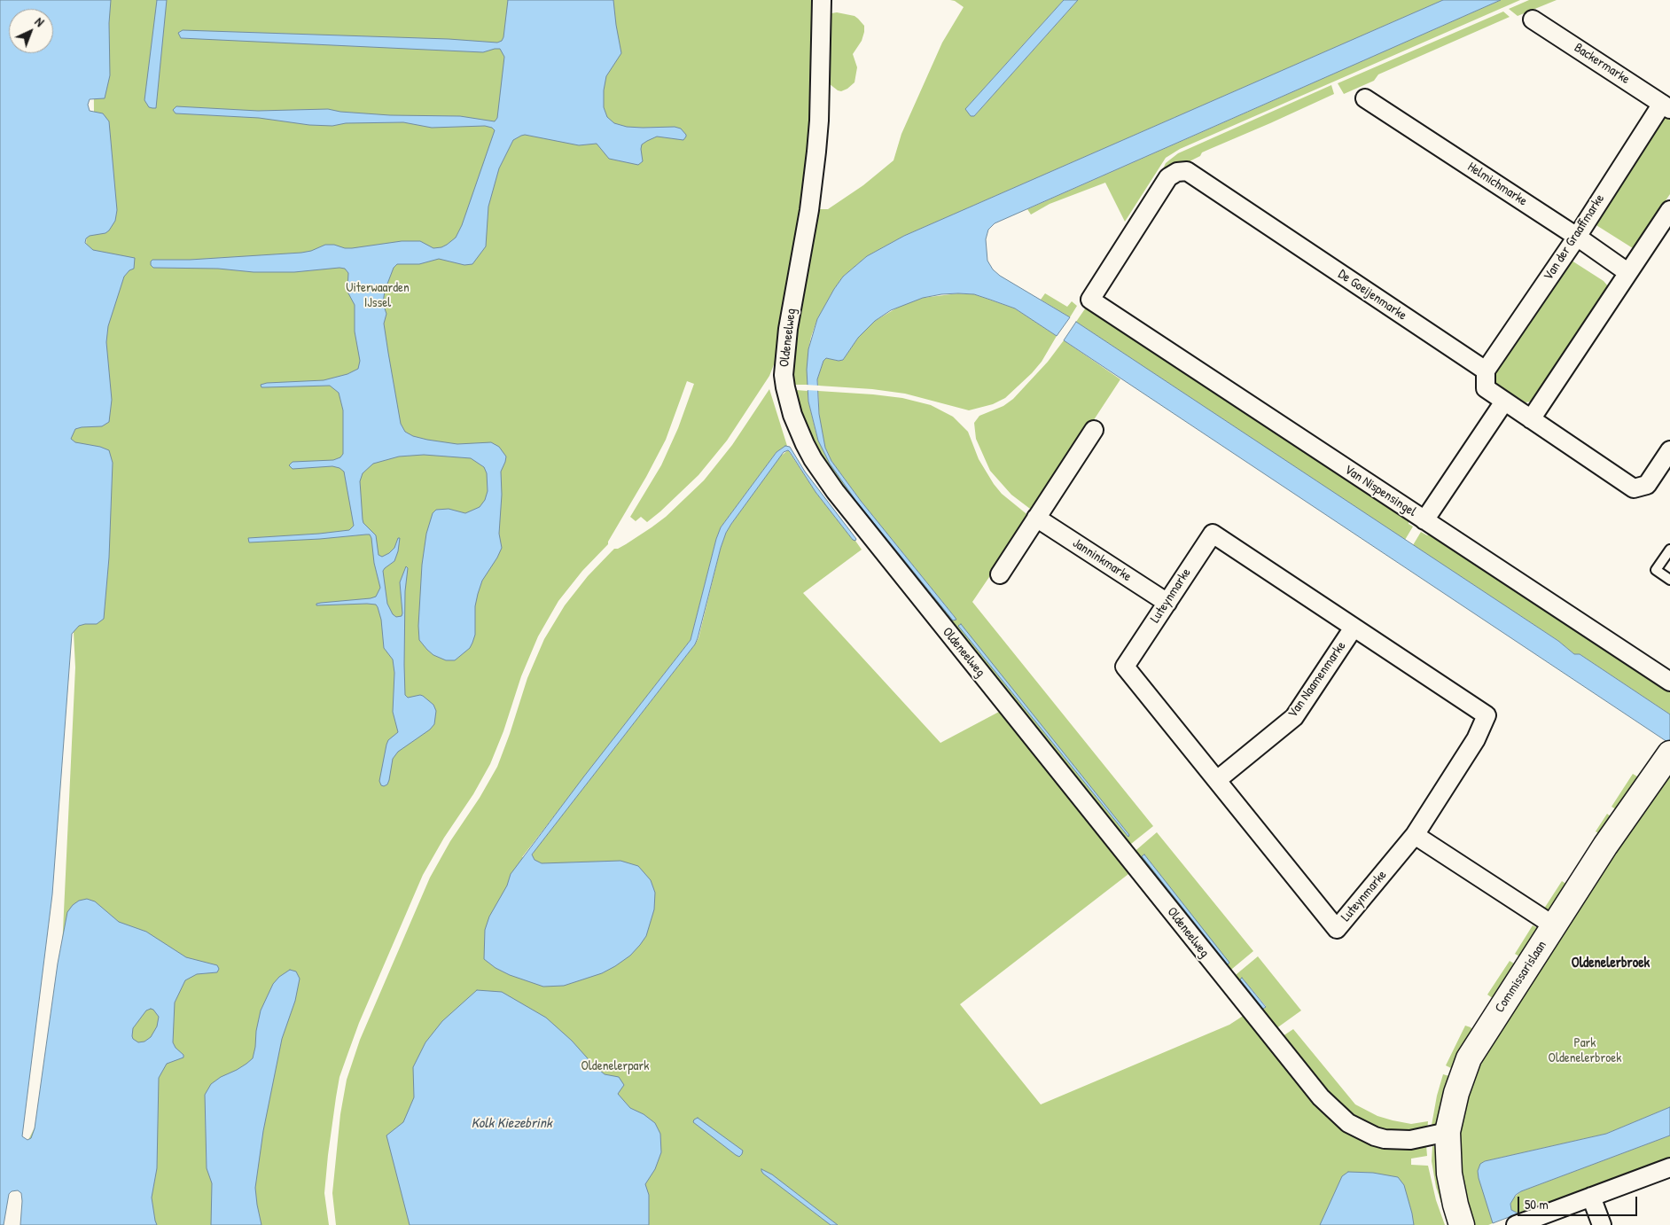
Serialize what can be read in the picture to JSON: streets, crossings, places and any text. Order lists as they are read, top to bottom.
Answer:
{
  "streets": {
    "street": [
      "Backermarke",
      "Helmichmarke",
      "Van der Graaffmarke",
      "De Goeijenmarke",
      "Oldeneelweg",
      "Van Nispensingel",
      "Janninkmarke",
      "Luteynmarke",
      "Van Naamenmarke",
      "Commissarislaan"
    ]
  },
  "crossings": [
    ["Backermarke", "Van der Graaffmarke"],
    ["Helmichmarke", "Van der Graaffmarke"],
    ["Van der Graaffmarke", "De Goeijenmarke"],
    ["De Goeijenmarke", "Van Nispensingel"],
    ["Oldeneelweg", "Commissarislaan"],
    ["Janninkmarke", "Luteynmarke"],
    ["Luteynmarke", "Van Naamenmarke"]
  ],
  "districts": ["Oldenelerbroek"],
  "water": ["Kolk Kiezebrink"],
  "parks": ["Uiterwaarden IJssel", "Park Oldenelerbroek", "Oldenelerpark"],
  "scale_bar": "50 m",
  "north": "top right"
}
